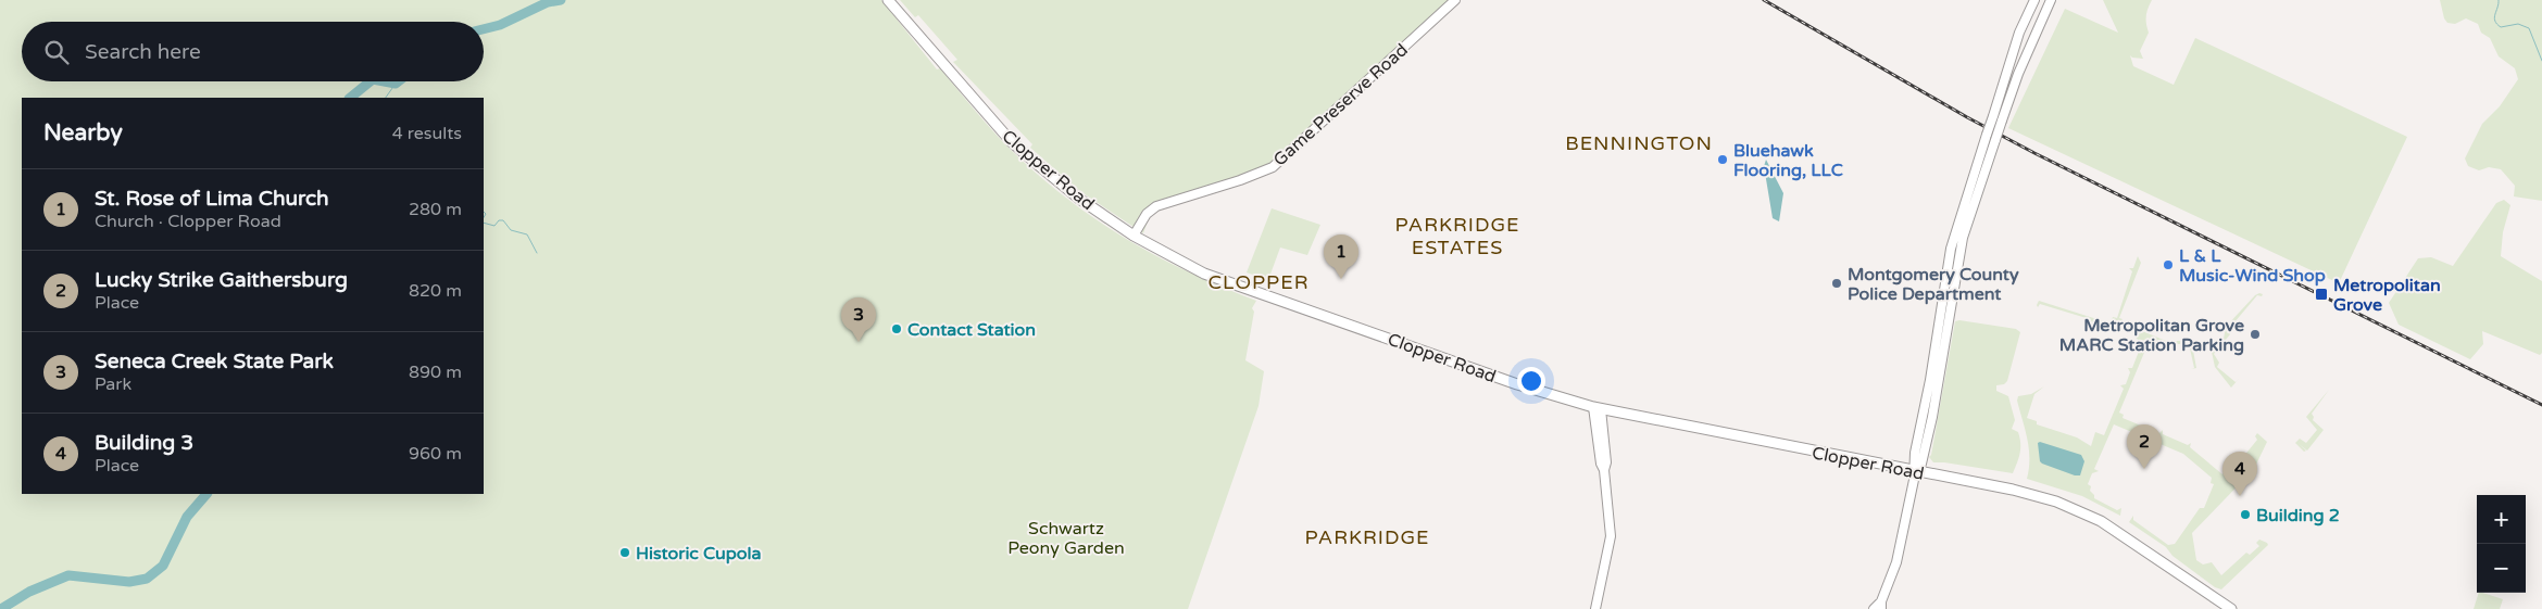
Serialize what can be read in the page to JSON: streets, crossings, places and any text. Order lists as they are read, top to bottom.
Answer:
{
  "streets": {
    "main road": ["Game Preserve Road", "Clopper Road"]
  },
  "crossings": [
    ["Game Preserve Road", "Clopper Road"]
  ],
  "districts": [
    "BENNINGTON",
    "PARKRIDGE ESTATES",
    "CLOPPER",
    "PARKRIDGE"
  ],
  "parks": ["Schwartz Peony Garden"],
  "places": {
    "other": [
      "Bluehawk Flooring, LLC",
      "L & L Music-Wind Shop",
      "Montgomery County Police Department",
      "Contact Station",
      "Metropolitan Grove MARC Station Parking",
      "Building 2",
      "Historic Cupola"
    ],
    "transit": ["Metropolitan Grove"]
  },
  "page": {
    "search": "Search here",
    "heading": ["Nearby", "4 results"],
    "list": [
      {
        "mark": "1",
        "name": "St. Rose of Lima Church",
        "note": "Church · Clopper Road",
        "value": "280 m"
      },
      {
        "mark": "2",
        "name": "Lucky Strike Gaithersburg",
        "note": "Place",
        "value": "820 m"
      },
      {
        "mark": "3",
        "name": "Seneca Creek State Park",
        "note": "Park",
        "value": "890 m"
      },
      {
        "mark": "4",
        "name": "Building 3",
        "note": "Place",
        "value": "960 m"
      }
    ],
    "pins": [
      "1",
      "3",
      "2",
      "4"
    ],
    "map_buttons": ["+", "−"]
  }
}
